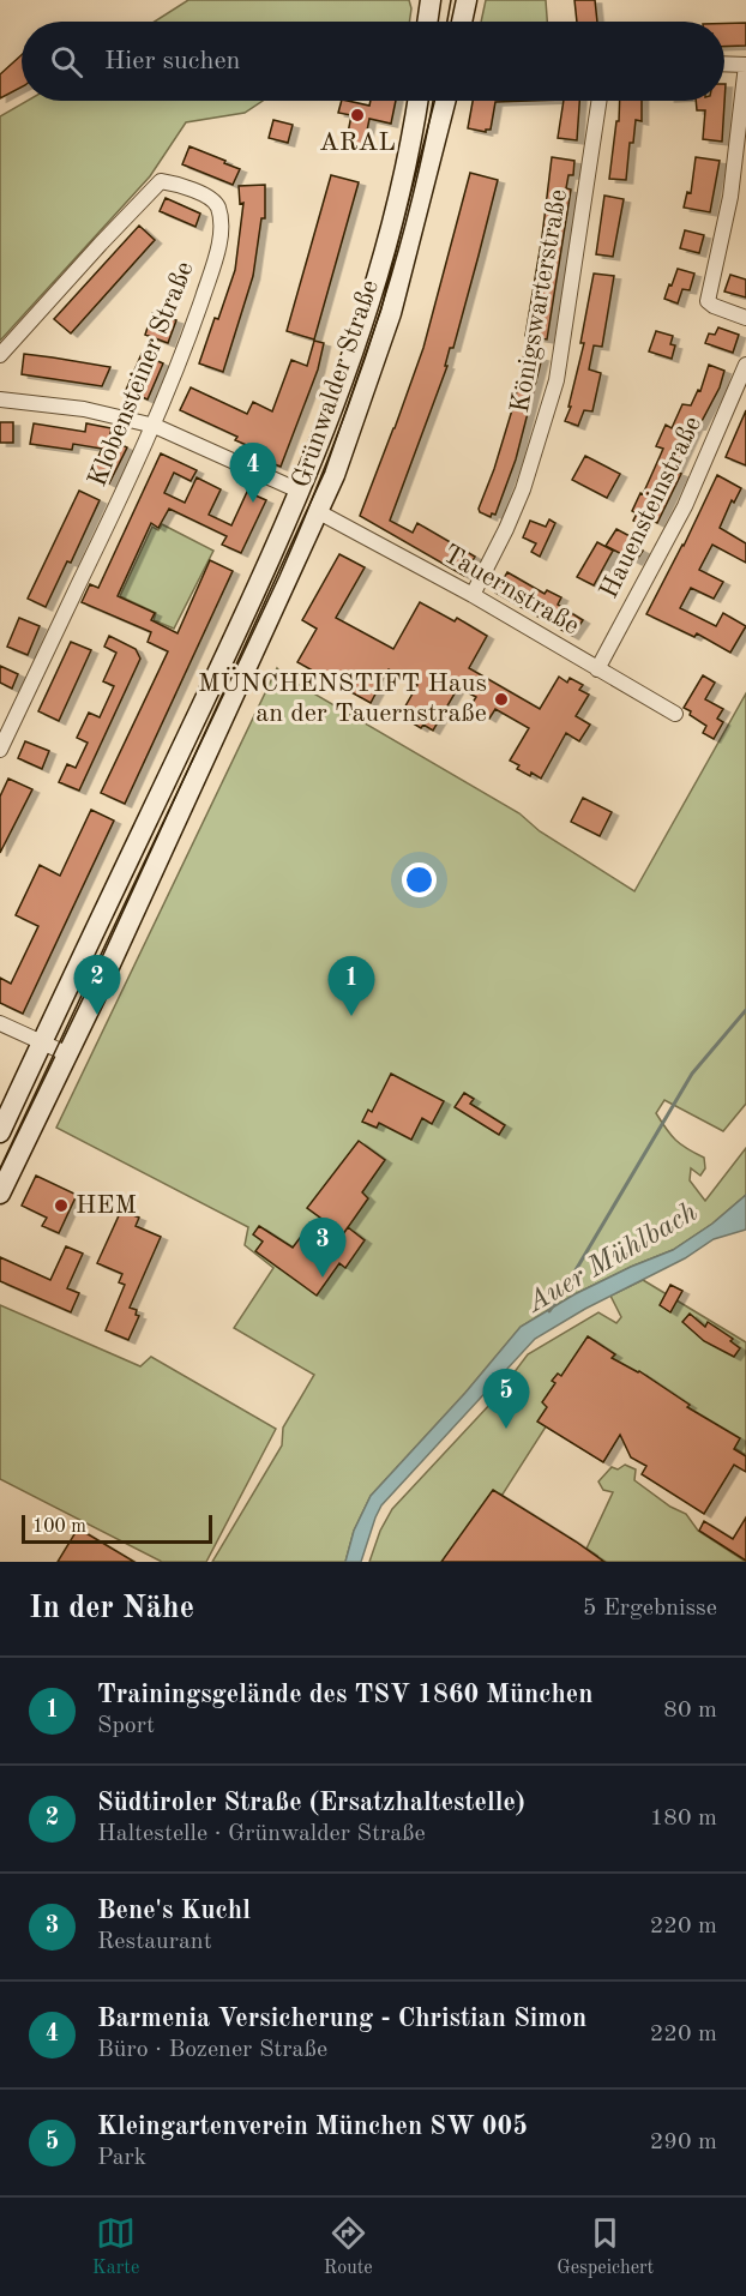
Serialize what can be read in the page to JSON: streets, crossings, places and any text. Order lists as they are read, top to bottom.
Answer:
{
  "streets": {
    "main road": ["Grünwalder Straße"],
    "street": [
      "Königswarterstraße",
      "Klobensteiner Straße",
      "Hauensteinstraße",
      "Tauernstraße"
    ]
  },
  "crossings": [
    ["Königswarterstraße", "Tauernstraße"],
    ["Grünwalder Straße", "Tauernstraße"],
    ["Hauensteinstraße", "Tauernstraße"]
  ],
  "water": ["Auer Mühlbach"],
  "places": ["ARAL", "MÜNCHENSTIFT Haus an der Tauernstraße", "HEM"],
  "scale_bar": "100 m",
  "page": {
    "search": "Hier suchen",
    "pins": [
      "4",
      "2",
      "1",
      "3",
      "5"
    ],
    "scale": "100 m",
    "heading": ["In der Nähe", "5 Ergebnisse"],
    "list": [
      {
        "mark": "1",
        "name": "Trainingsgelände des TSV 1860 München",
        "note": "Sport",
        "value": "80 m"
      },
      {
        "mark": "2",
        "name": "Südtiroler Straße (Ersatzhaltestelle)",
        "note": "Haltestelle · Grünwalder Straße",
        "value": "180 m"
      },
      {
        "mark": "3",
        "name": "Bene's Kuchl",
        "note": "Restaurant",
        "value": "220 m"
      },
      {
        "mark": "4",
        "name": "Barmenia Versicherung - Christian Simon",
        "note": "Büro · Bozener Straße",
        "value": "220 m"
      },
      {
        "mark": "5",
        "name": "Kleingartenverein München SW 005",
        "note": "Park",
        "value": "290 m"
      }
    ],
    "nav": ["Karte", "Route", "Gespeichert"]
  }
}
